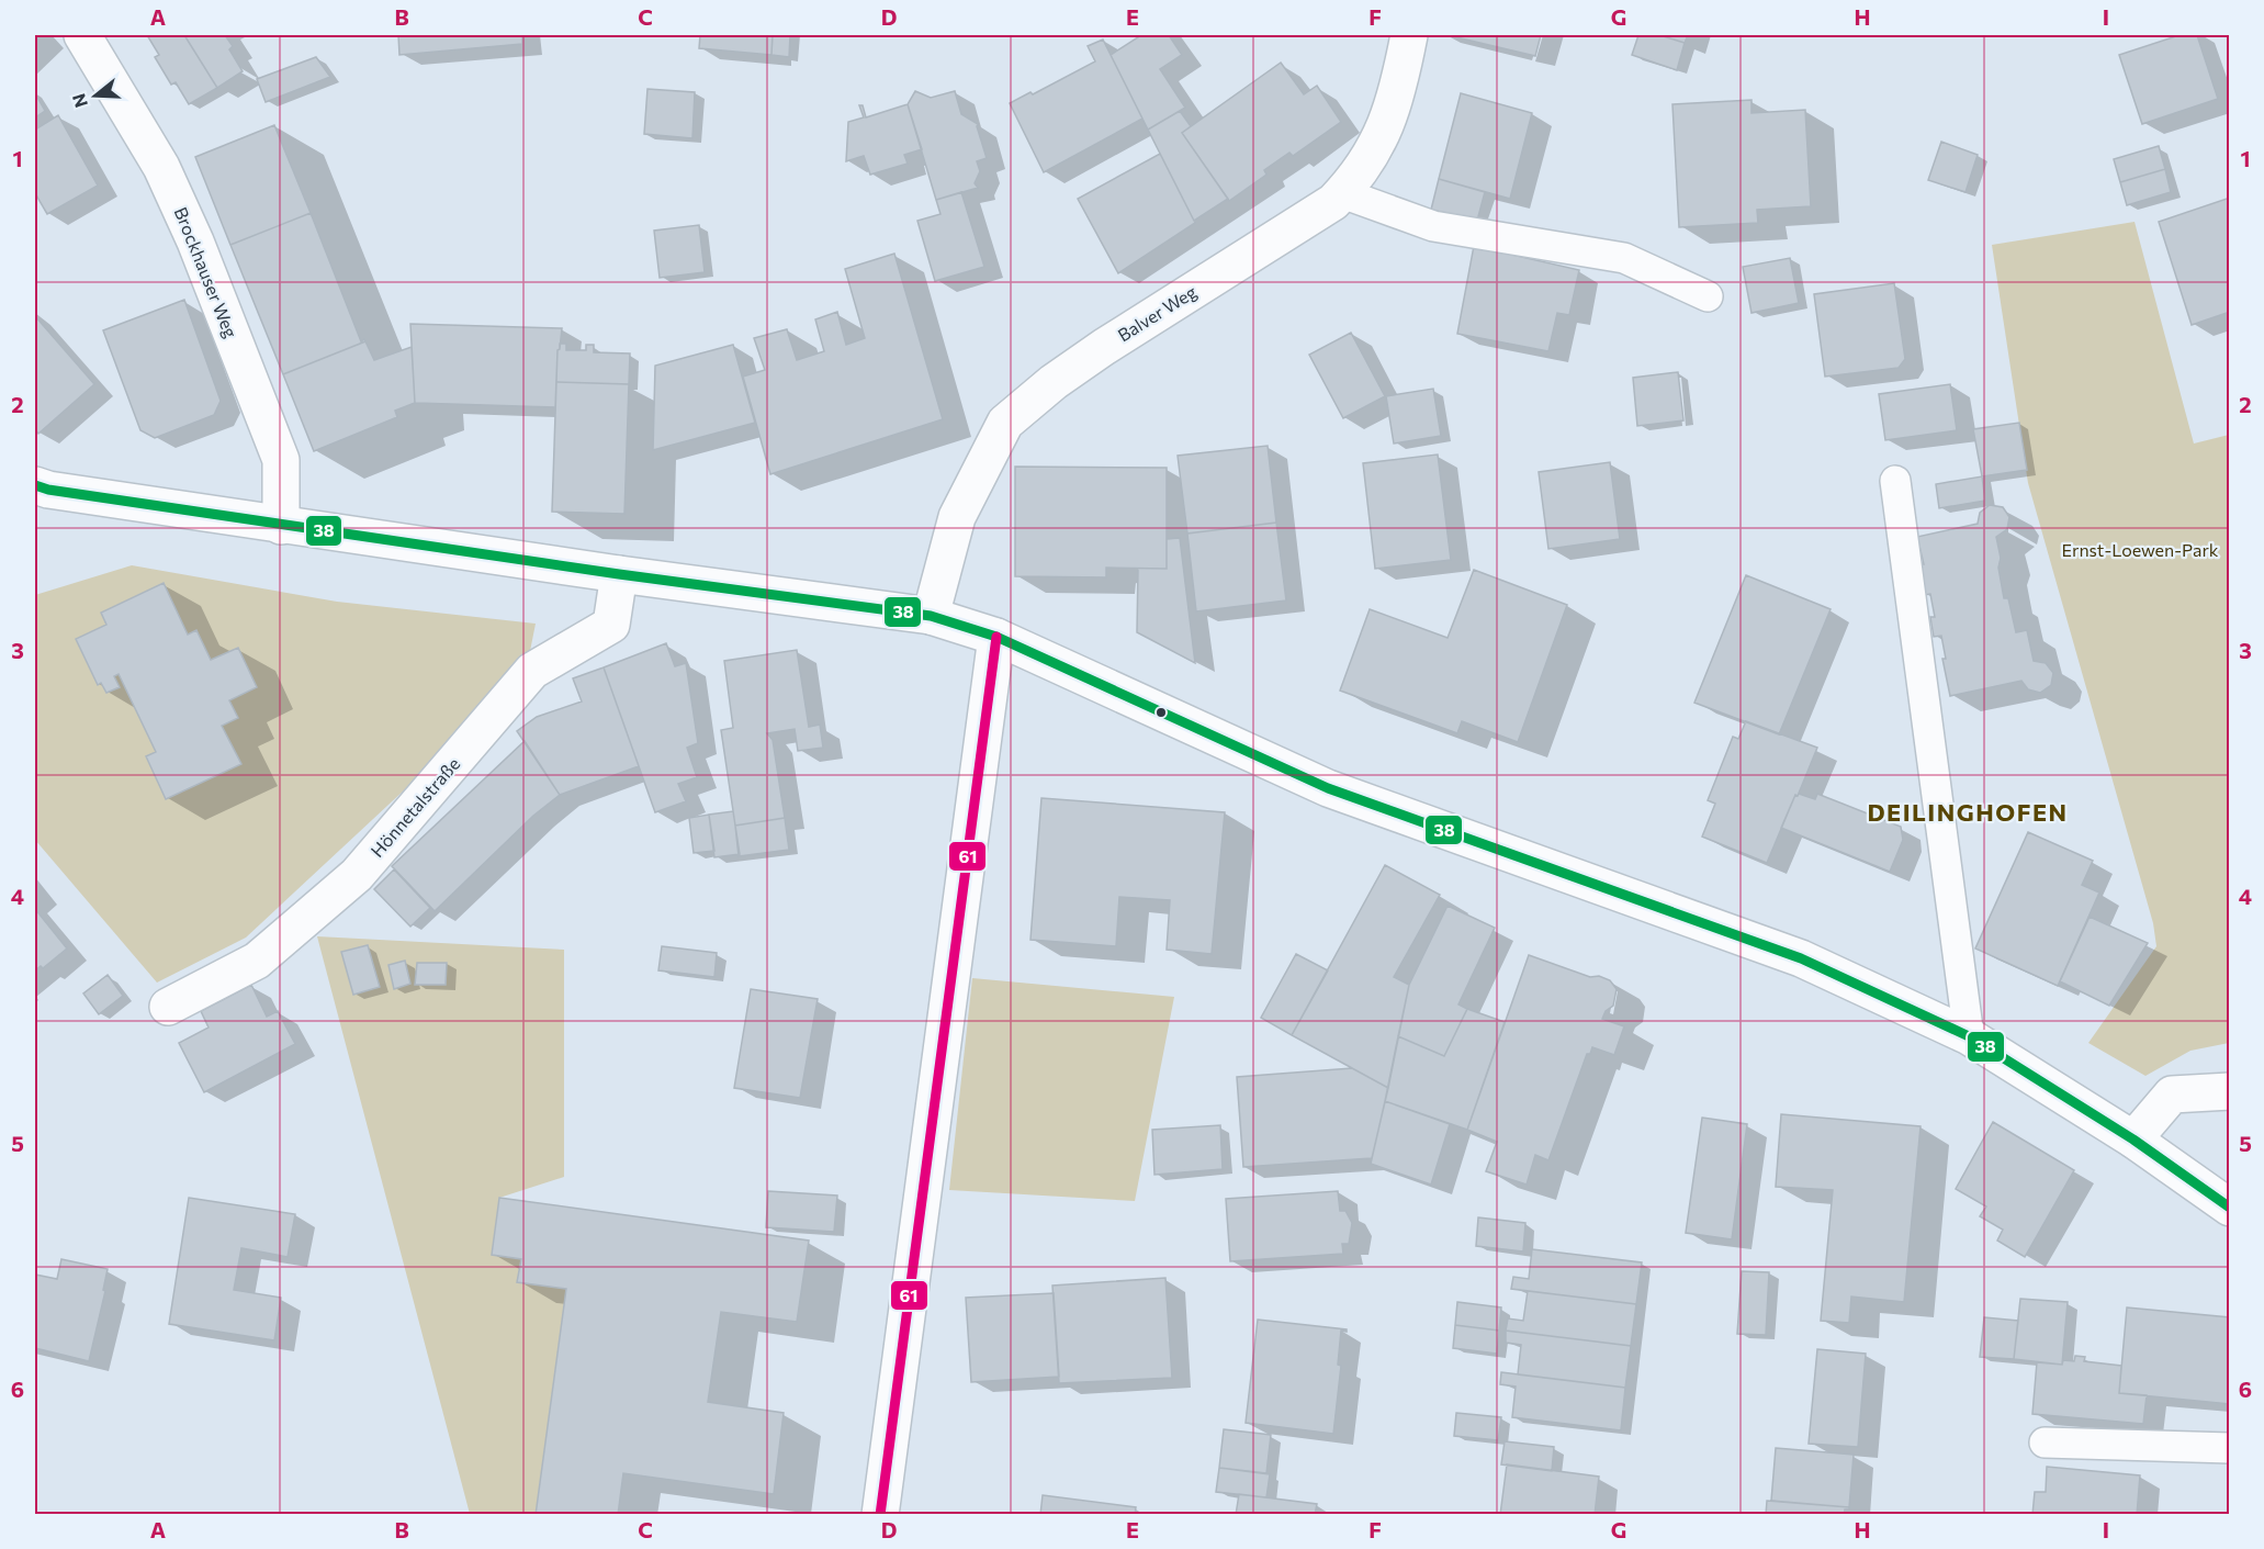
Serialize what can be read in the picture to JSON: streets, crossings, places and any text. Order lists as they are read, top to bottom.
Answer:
{
  "streets": {
    "street": ["Brockhauser Weg", "Balver Weg", "Hönnetalstraße"]
  },
  "districts": ["DEILINGHOFEN"],
  "parks": ["Ernst-Loewen-Park"],
  "lines": ["transit line 38", "transit line 61"],
  "north": "left",
  "grid": {
    "columns": [
      "A",
      "B",
      "C",
      "D",
      "E",
      "F",
      "G",
      "H",
      "I"
    ],
    "rows": [
      "1",
      "2",
      "3",
      "4",
      "5",
      "6"
    ]
  }
}
